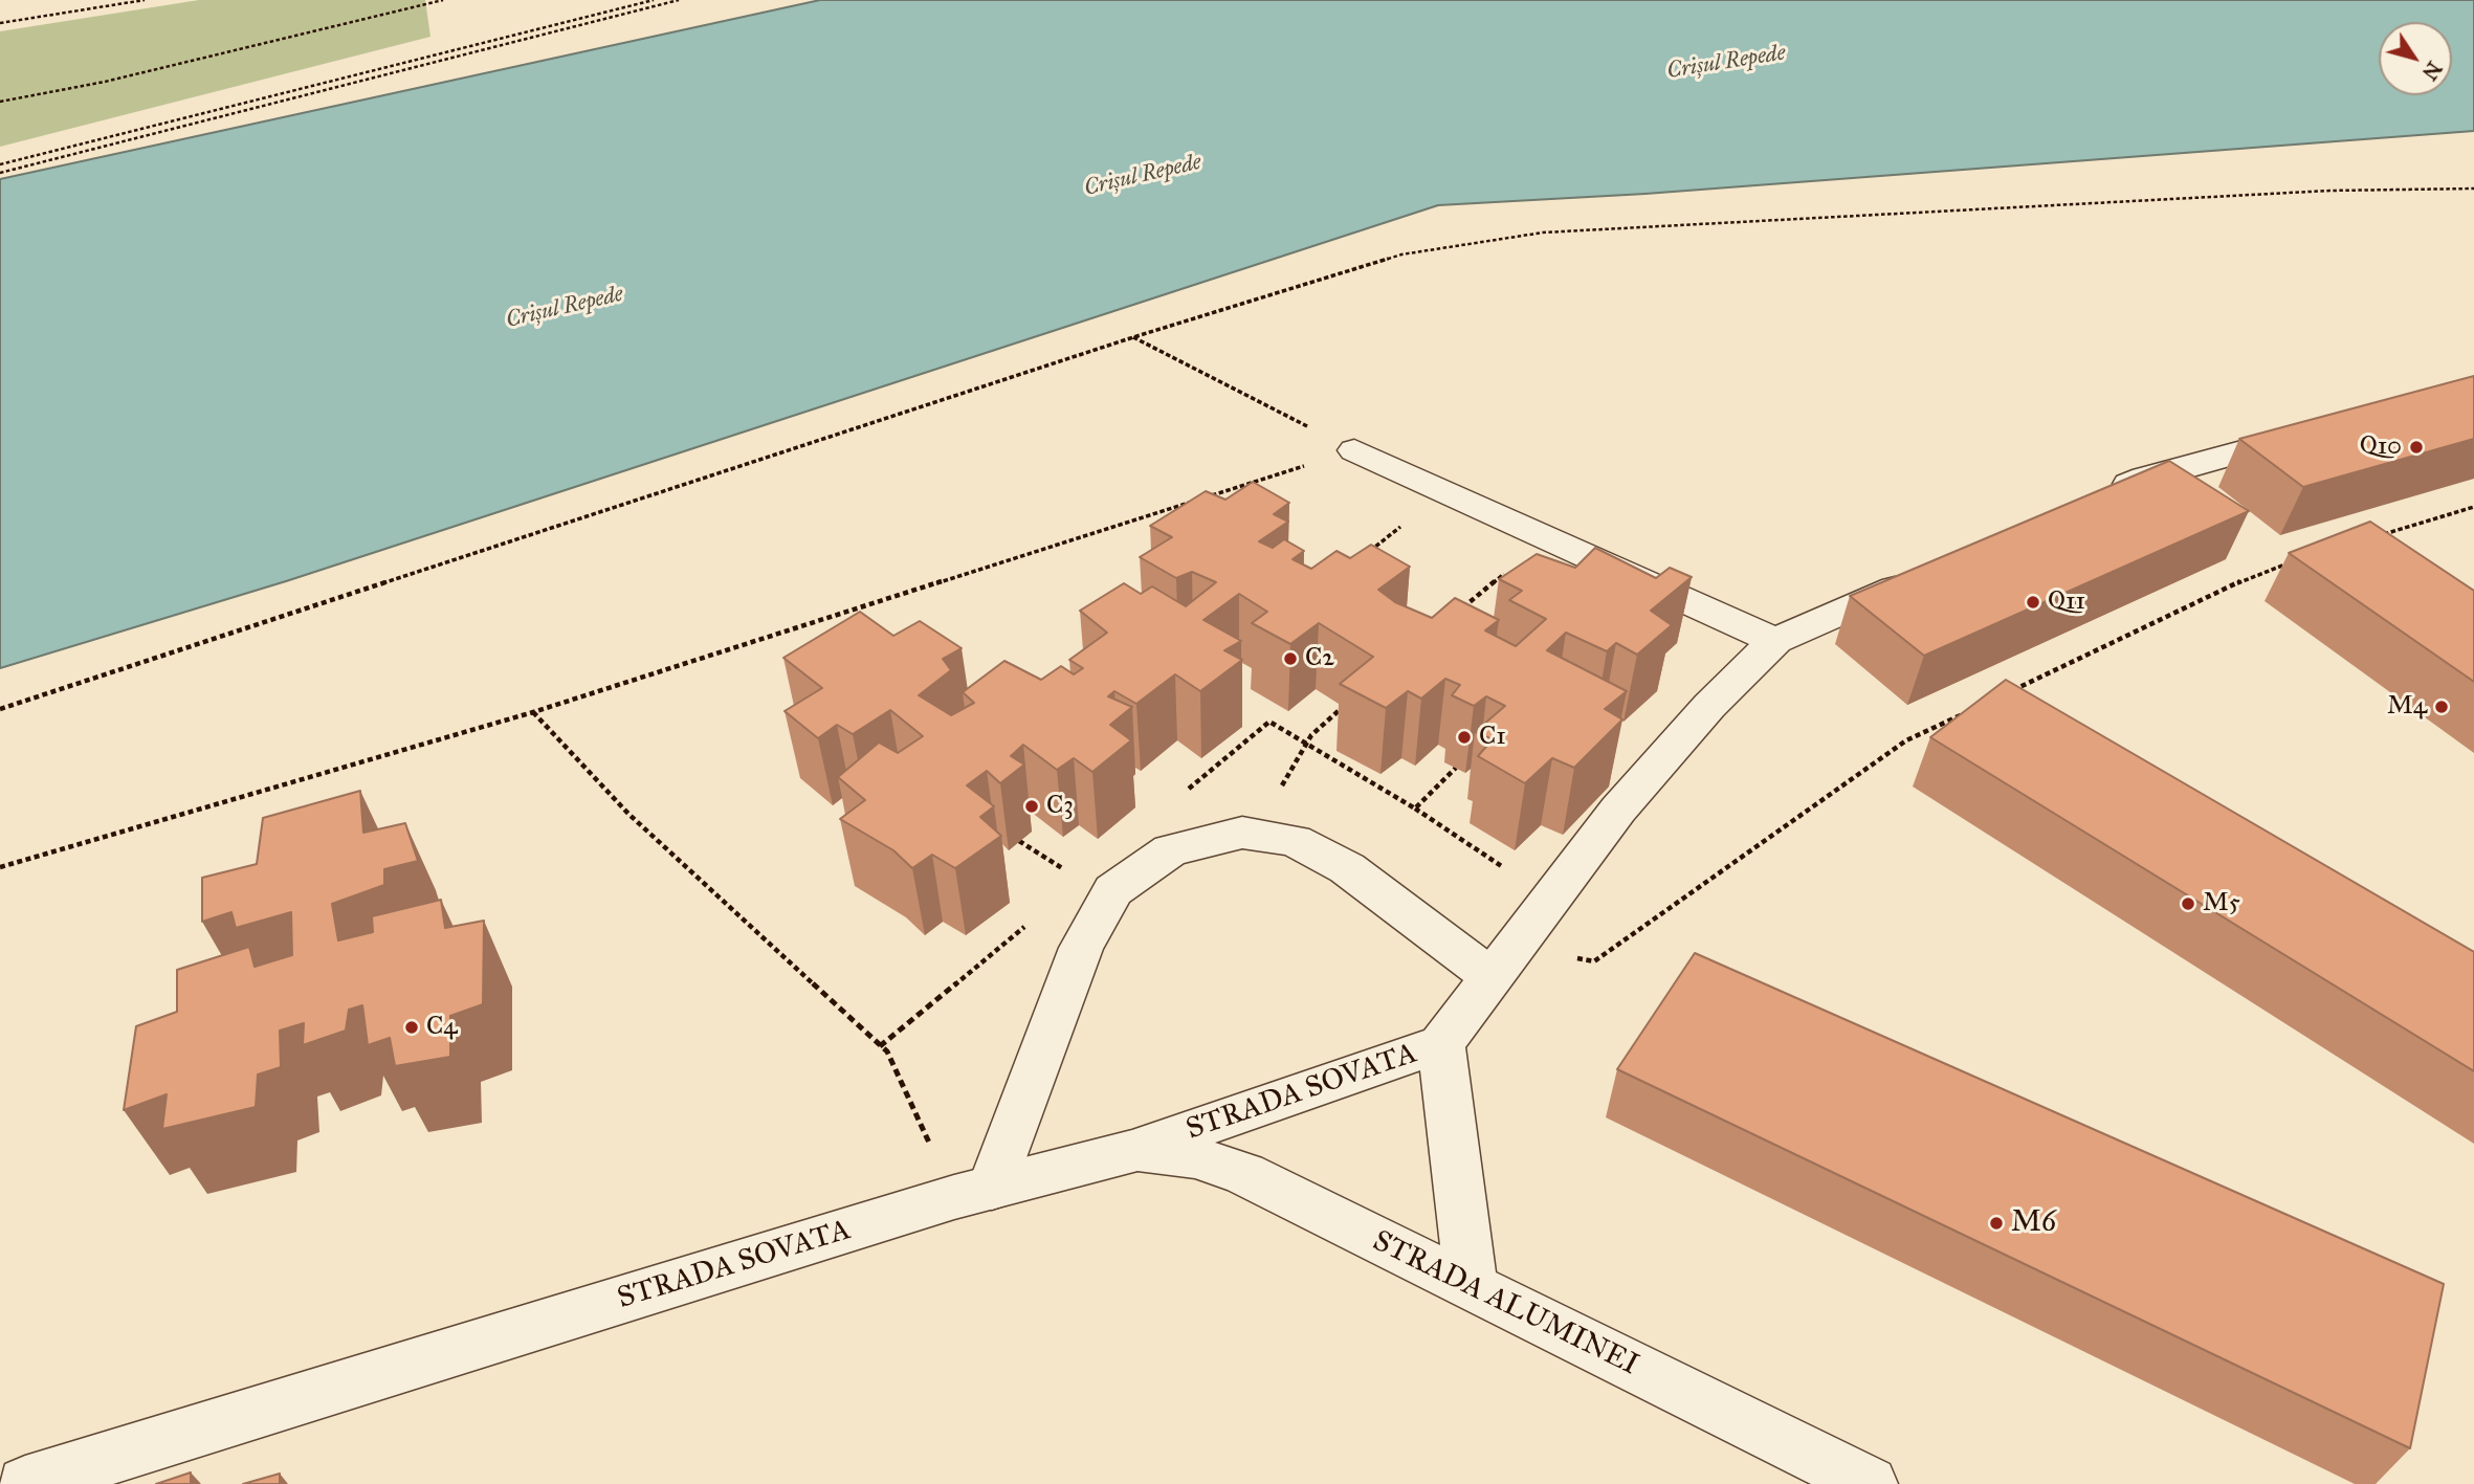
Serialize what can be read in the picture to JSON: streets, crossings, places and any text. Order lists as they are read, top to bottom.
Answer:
{
  "streets": {
    "street": ["STRADA SOVATA", "STRADA ALUMINEI"]
  },
  "crossings": [
    ["STRADA SOVATA", "STRADA ALUMINEI"]
  ],
  "water": ["Crișul Repede"],
  "places": [
    "Q10",
    "Q11",
    "C2",
    "M4",
    "C1",
    "C3",
    "M5",
    "C4",
    "M6"
  ],
  "north": "bottom right"
}
